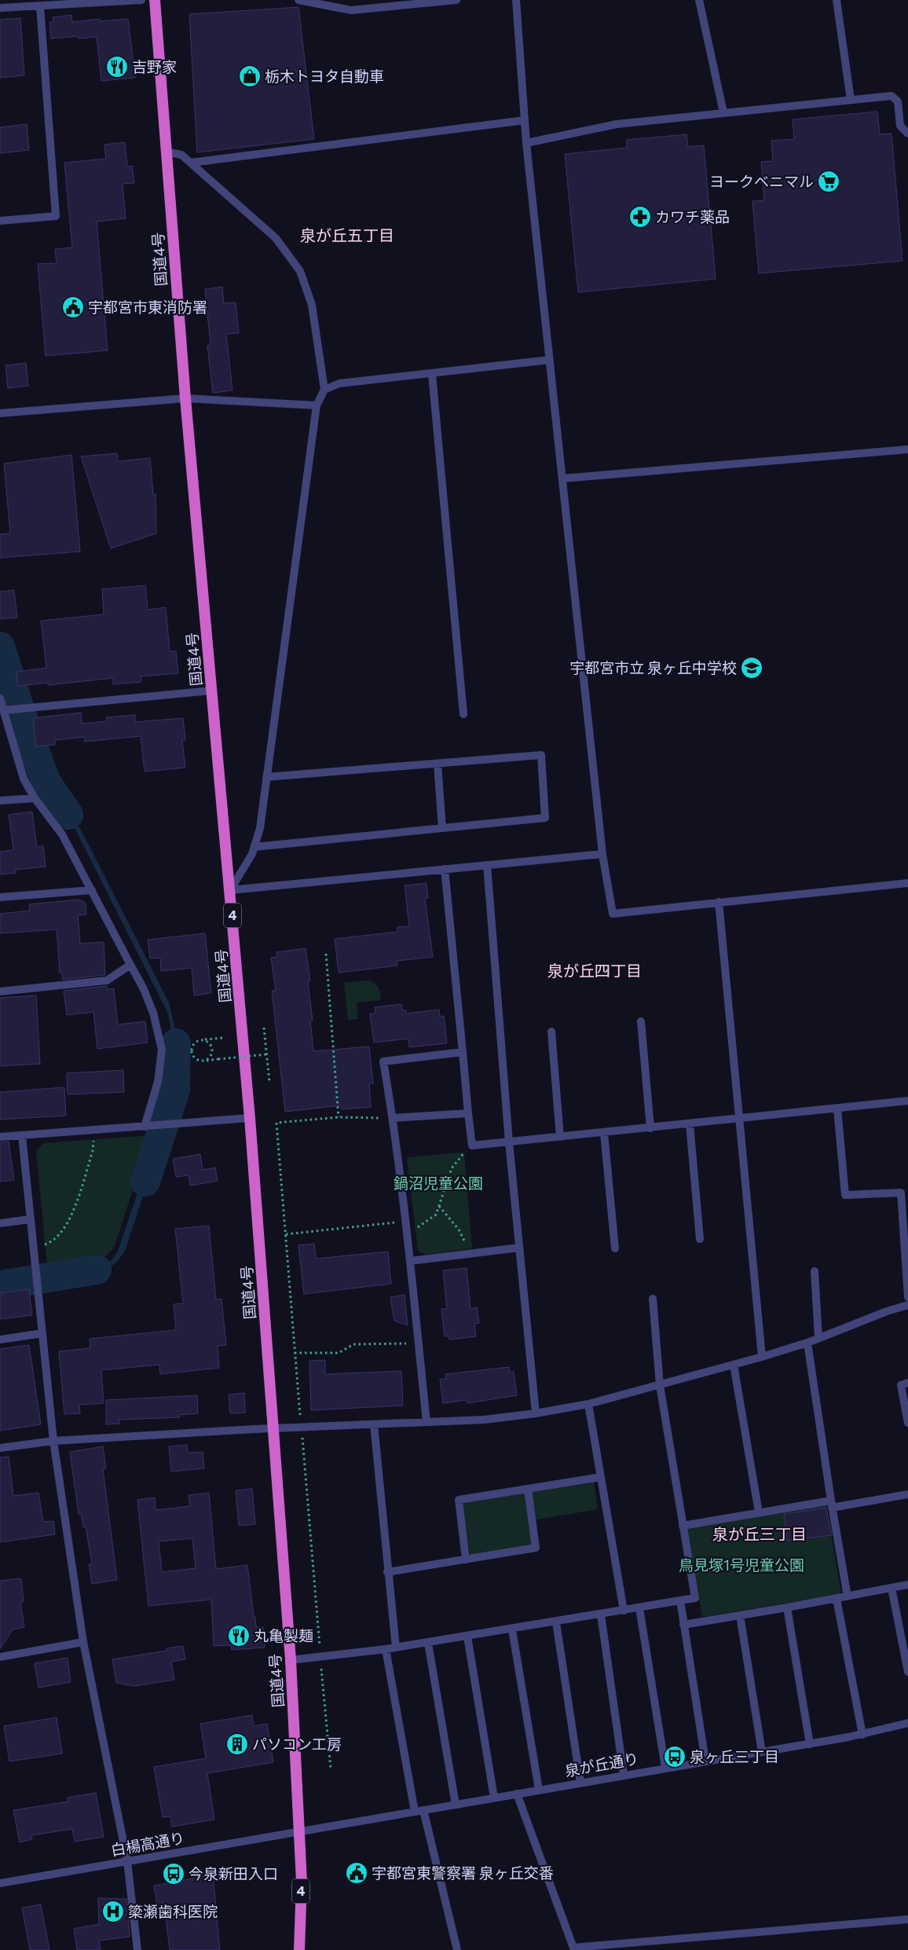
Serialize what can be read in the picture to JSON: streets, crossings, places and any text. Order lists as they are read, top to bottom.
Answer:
{
  "streets": {
    "highway": ["国道4号", "4"],
    "street": ["泉が丘通り", "白楊高通り"]
  },
  "crossings": [
    ["国道4号", "泉が丘通り"],
    ["国道4号", "白楊高通り"],
    ["泉が丘通り", "白楊高通り"]
  ],
  "districts": ["泉が丘五丁目", "泉が丘四丁目", "泉が丘三丁目"],
  "parks": ["鍋沼児童公園", "鳥見塚1号児童公園"],
  "places": {
    "restaurant": ["吉野家", "丸亀製麺"],
    "shop": ["栃木トヨタ自動車"],
    "supermarket": ["ヨークベニマル"],
    "pharmacy": ["カワチ薬品"],
    "public building": ["宇都宮市東消防署", "宇都宮東警察署 泉ヶ丘交番"],
    "school or university": ["宇都宮市立 泉ヶ丘中学校"],
    "building": ["パソコン工房"],
    "bus stop": ["泉ヶ丘三丁目", "今泉新田入口"],
    "hospital": ["簗瀬歯科医院"]
  }
}
